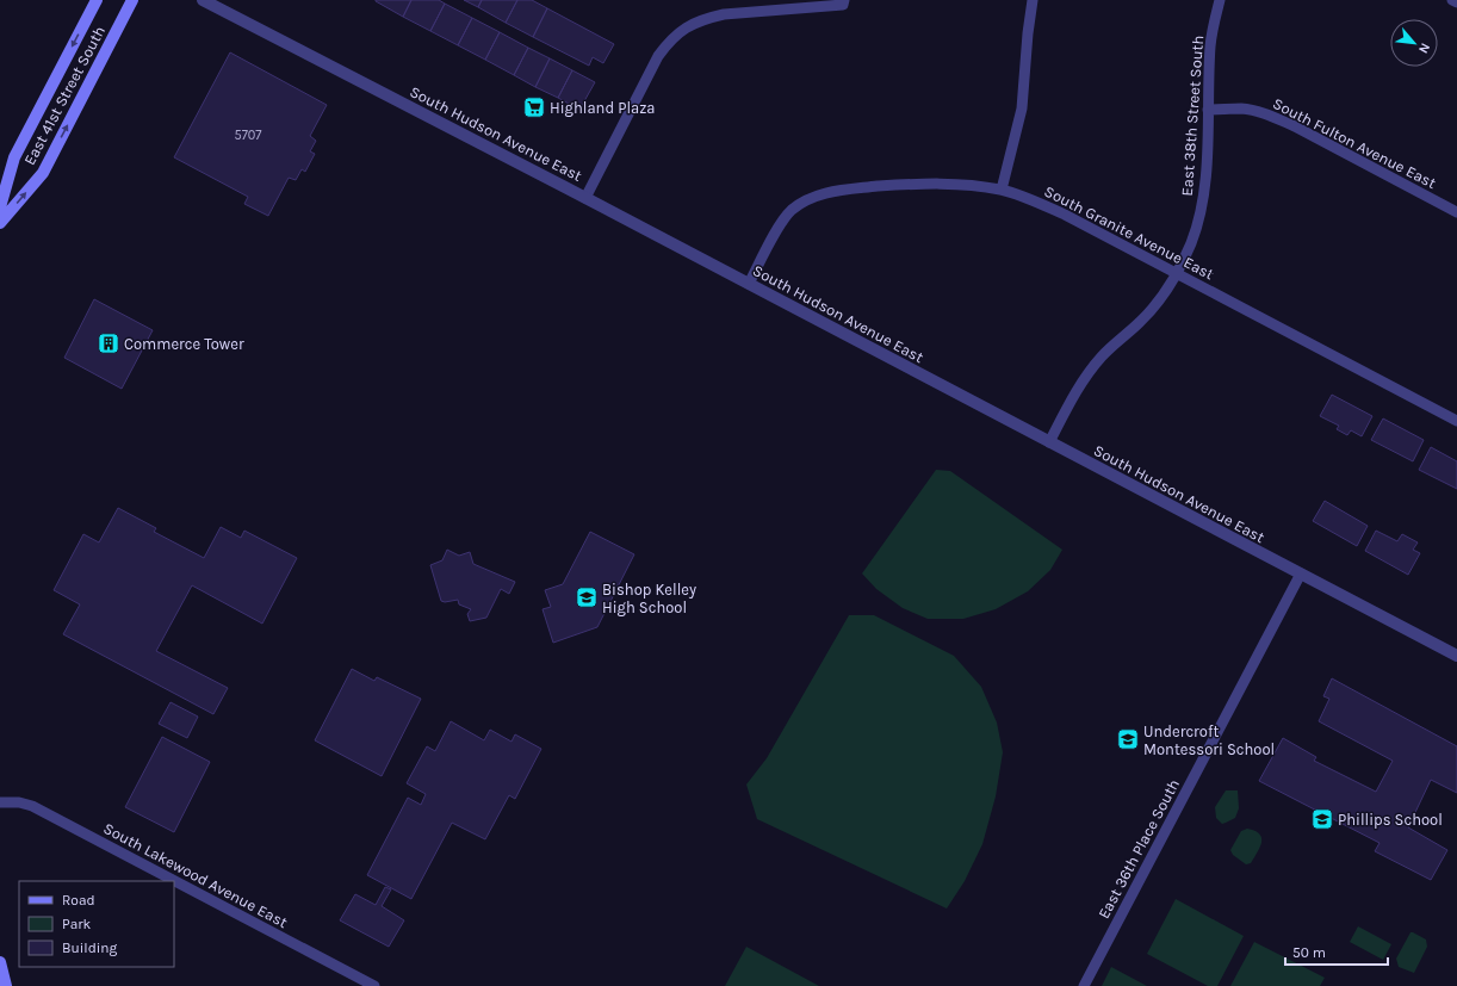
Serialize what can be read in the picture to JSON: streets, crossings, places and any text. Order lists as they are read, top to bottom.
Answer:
{
  "streets": {
    "main road": ["East 41st Street South"],
    "street": [
      "East 38th Street South",
      "South Hudson Avenue East",
      "South Fulton Avenue East",
      "South Granite Avenue East",
      "East 36th Place South",
      "South Lakewood Avenue East"
    ]
  },
  "crossings": [
    ["East 38th Street South", "South Hudson Avenue East"],
    ["East 38th Street South", "South Fulton Avenue East"],
    ["East 38th Street South", "South Granite Avenue East"],
    ["South Hudson Avenue East", "South Granite Avenue East"],
    ["South Hudson Avenue East", "East 36th Place South"]
  ],
  "places": {
    "supermarket": ["Highland Plaza"],
    "building": ["Commerce Tower"],
    "school or university": ["Bishop Kelley High School", "Undercroft Montessori School", "Phillips School"]
  },
  "house_numbers": ["5707"],
  "legend": ["Road", "Park", "Building"],
  "scale_bar": "50 m",
  "north": "bottom right"
}
